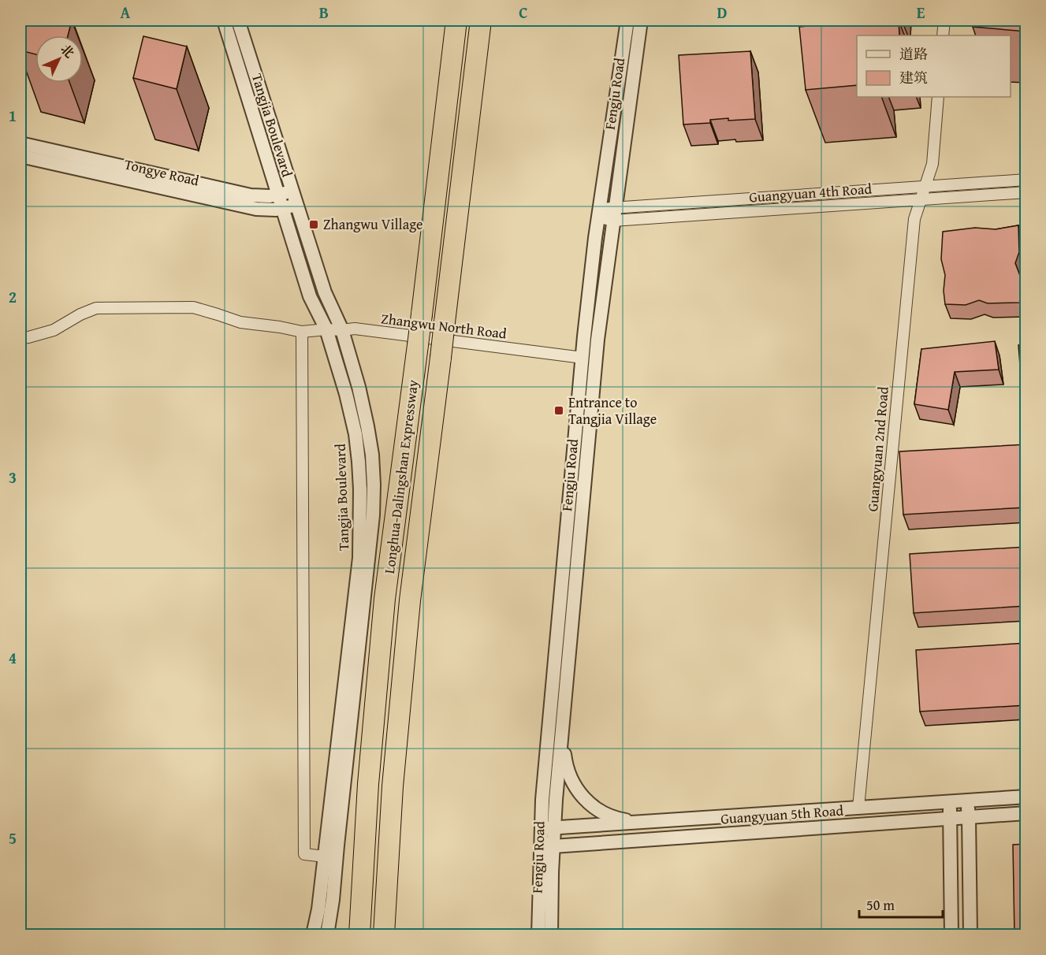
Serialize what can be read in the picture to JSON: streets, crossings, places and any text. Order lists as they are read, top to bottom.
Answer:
{
  "streets": {
    "highway": ["Longhua-Dalingshan Expressway"],
    "street": [
      "Fengju Road",
      "Tangjia Boulevard",
      "Tongye Road",
      "Guangyuan 4th Road",
      "Zhangwu North Road",
      "Guangyuan 2nd Road",
      "Guangyuan 5th Road"
    ]
  },
  "crossings": [
    ["Fengju Road", "Guangyuan 4th Road"],
    ["Fengju Road", "Zhangwu North Road"],
    ["Fengju Road", "Guangyuan 5th Road"],
    ["Tangjia Boulevard", "Tongye Road"],
    ["Tangjia Boulevard", "Zhangwu North Road"],
    ["Guangyuan 4th Road", "Guangyuan 2nd Road"],
    ["Guangyuan 2nd Road", "Guangyuan 5th Road"]
  ],
  "places": {
    "transit": ["Zhangwu Village", "Entrance to Tangjia Village"]
  },
  "legend": ["道路", "建筑"],
  "scale_bar": "50 m",
  "north": "top right",
  "grid": {
    "columns": [
      "A",
      "B",
      "C",
      "D",
      "E"
    ],
    "rows": [
      "1",
      "2",
      "3",
      "4",
      "5"
    ]
  }
}
